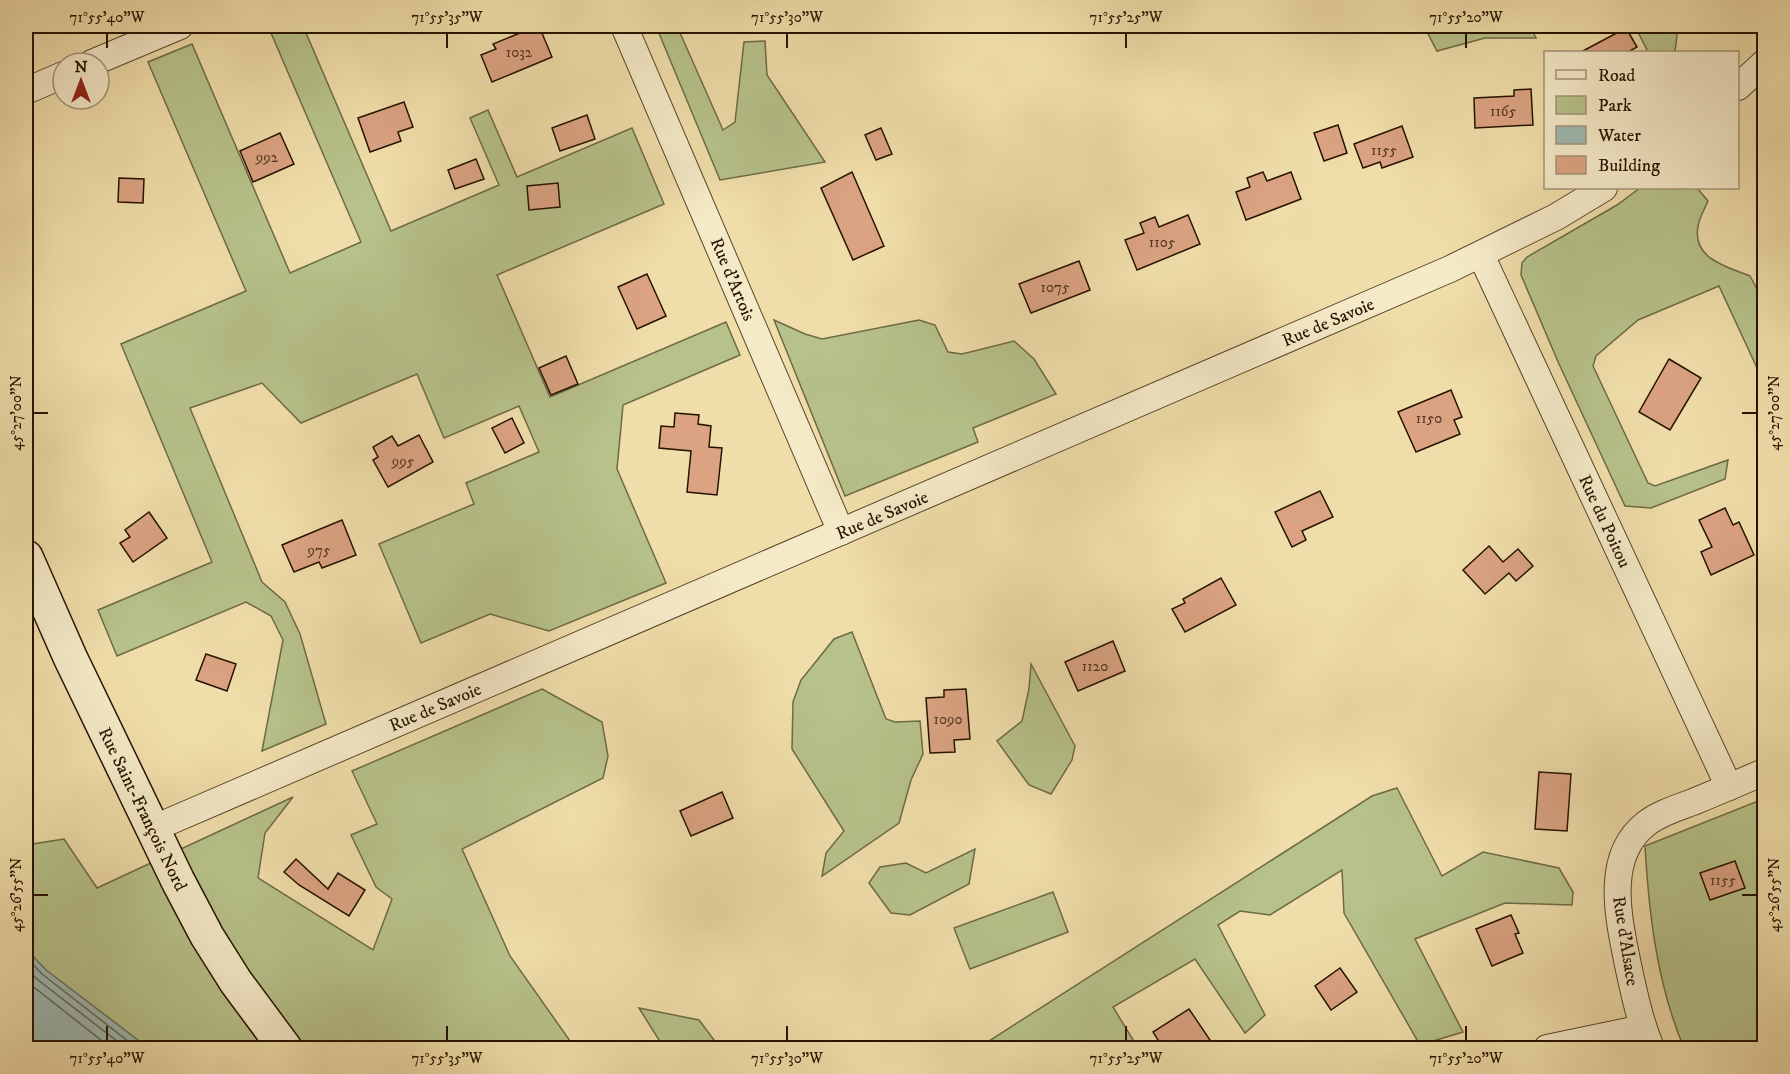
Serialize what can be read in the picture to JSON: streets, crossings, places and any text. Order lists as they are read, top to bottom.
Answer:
{
  "streets": {
    "street": [
      "Rue d'Artois",
      "Rue de Savoie",
      "Rue du Poitou",
      "Rue Saint-François Nord",
      "Rue d'Alsace"
    ]
  },
  "crossings": [
    ["Rue d'Artois", "Rue de Savoie"],
    ["Rue de Savoie", "Rue du Poitou"],
    ["Rue de Savoie", "Rue Saint-François Nord"],
    ["Rue du Poitou", "Rue d'Alsace"]
  ],
  "house_numbers": [
    "1032",
    "1165",
    "1155",
    "992",
    "1105",
    "1075",
    "1150",
    "995",
    "975",
    "1120",
    "1090",
    "1155"
  ],
  "legend": [
    "Road",
    "Park",
    "Water",
    "Building"
  ],
  "north": "top",
  "coordinates": [
    "71°55'40\"W",
    "71°55'35\"W",
    "71°55'30\"W",
    "71°55'25\"W",
    "71°55'20\"W",
    "45°27'00\"N",
    "45°26'55\"N"
  ]
}
